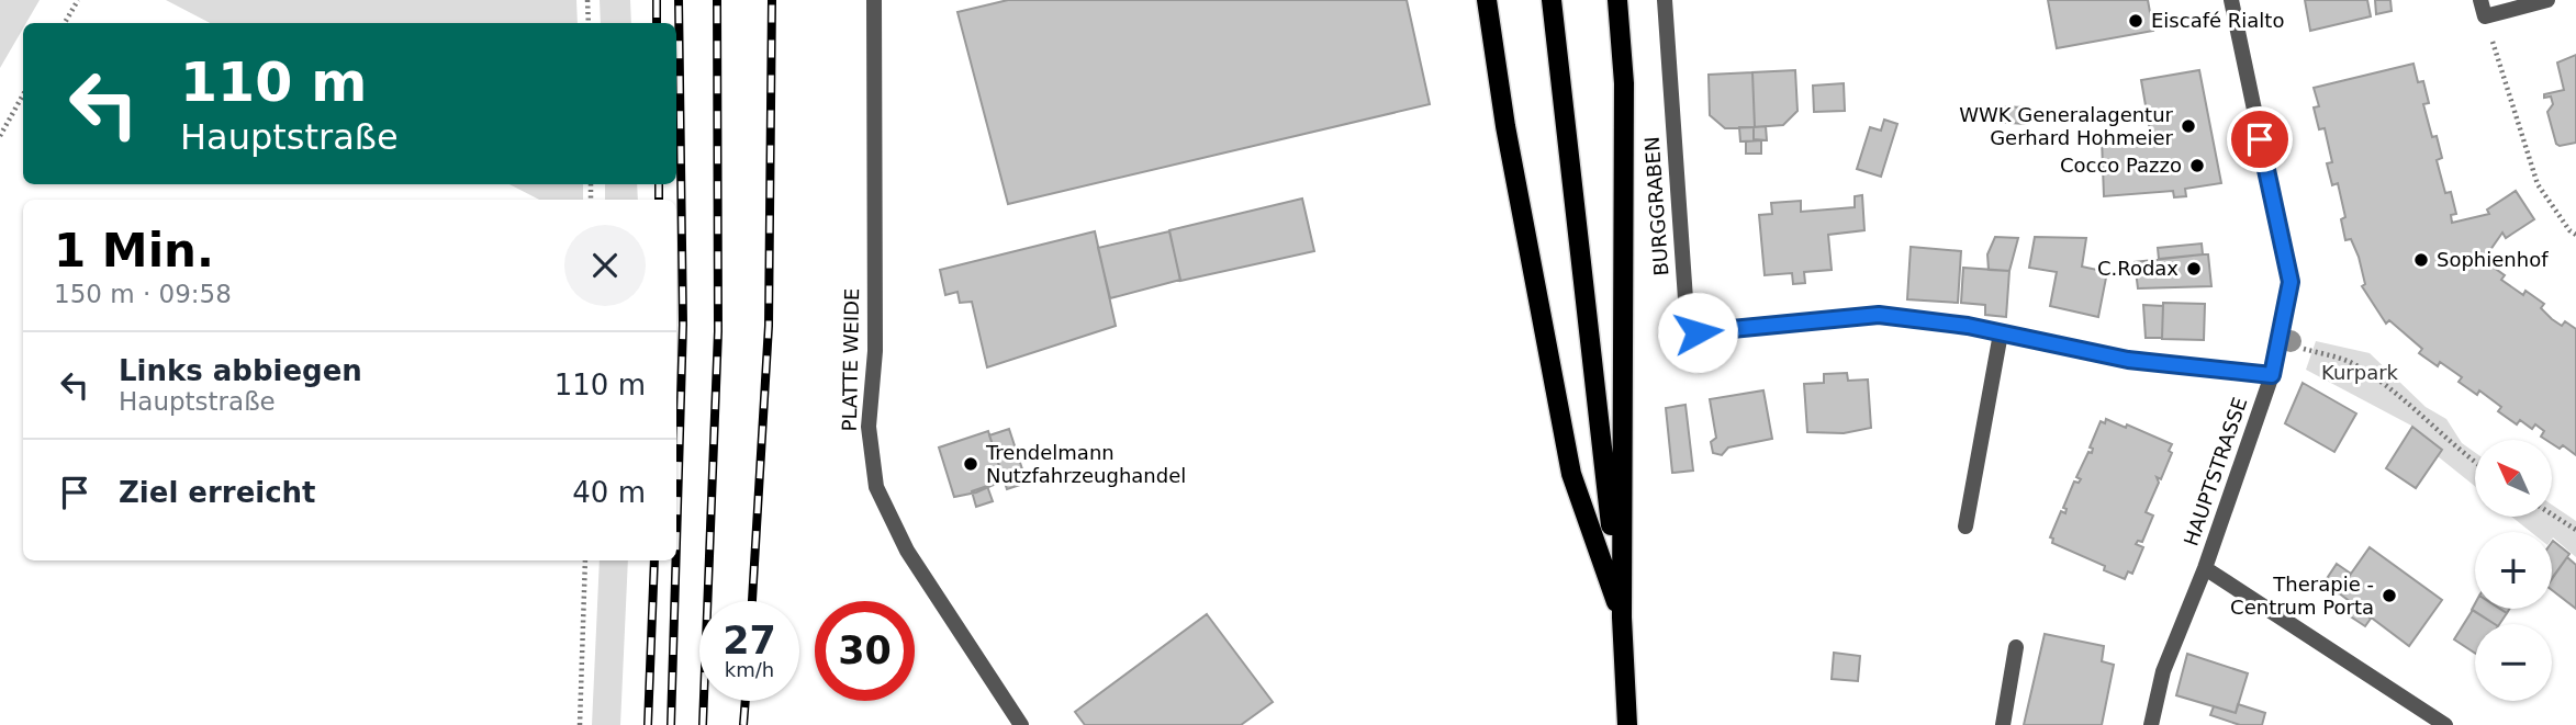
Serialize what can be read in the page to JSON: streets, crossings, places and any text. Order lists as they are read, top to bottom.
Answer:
{
  "streets": {
    "street": ["BURGGRABEN", "PLATTE WEIDE", "HAUPTSTRASSE"]
  },
  "crossings": [
    ["BURGGRABEN", "HAUPTSTRASSE"]
  ],
  "parks": ["Kurpark"],
  "places": [
    "Eiscafé Rialto",
    "WWK Generalagentur Gerhard Hohmeier",
    "Cocco Pazzo",
    "Sophienhof",
    "C.Rodax",
    "Trendelmann Nutzfahrzeughandel",
    "Therapie - Centrum Porta"
  ],
  "north": "top left",
  "page": {
    "turn": ["110 m", "Hauptstraße"],
    "heading": ["1 Min.", "150 m · 09:58"],
    "list": [
      {
        "name": "Links abbiegen",
        "note": "Hauptstraße",
        "value": "110 m"
      },
      {
        "name": "Ziel erreicht",
        "value": "40 m"
      }
    ],
    "map_buttons": ["+", "−"],
    "speed": "27 km/h",
    "limit": "30"
  }
}
